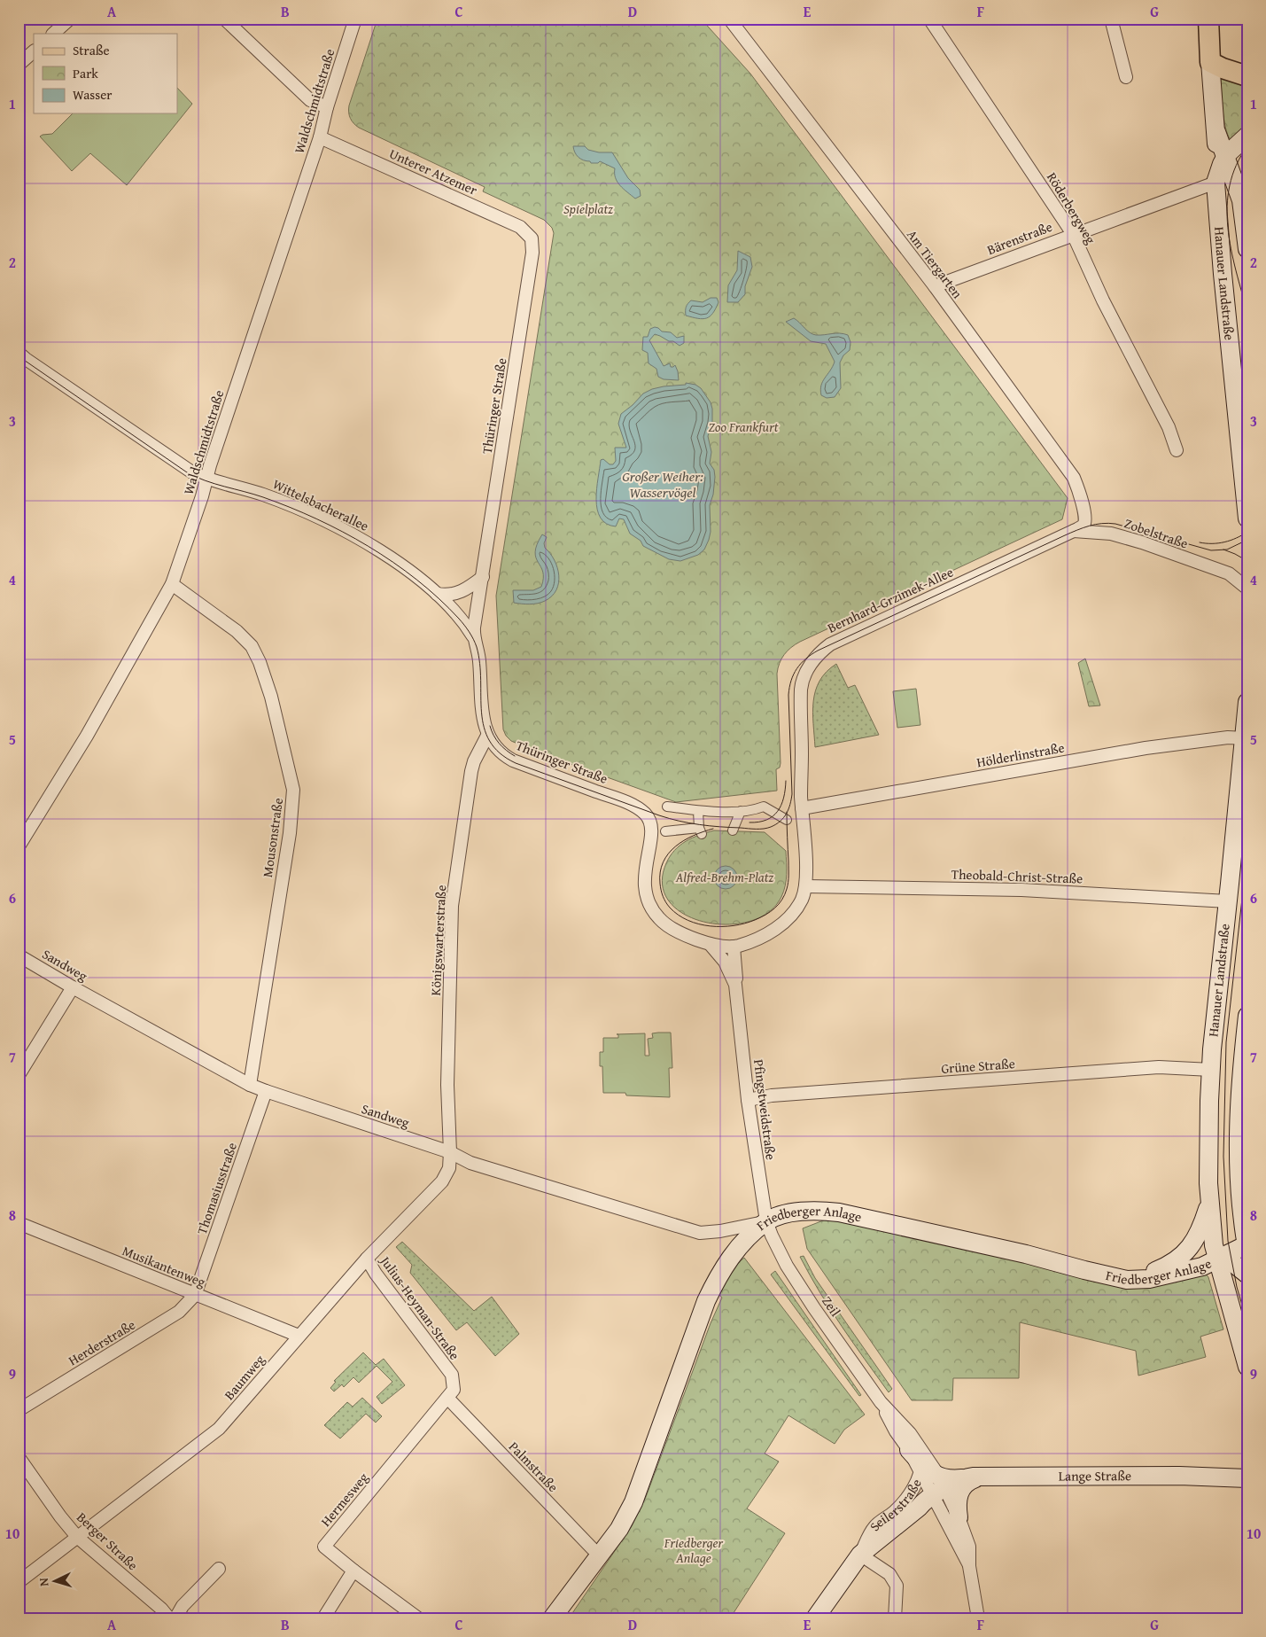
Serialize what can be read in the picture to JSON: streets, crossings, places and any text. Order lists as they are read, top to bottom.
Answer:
{
  "streets": {
    "main road": [
      "Hanauer Landstraße",
      "Friedberger Anlage",
      "Lange Straße",
      "Seilerstraße"
    ],
    "street": [
      "Waldschmidtstraße",
      "Unterer Atzemer",
      "Röderbergweg",
      "Bärenstraße",
      "Am Tiergarten",
      "Thüringer Straße",
      "Wittelsbacherallee",
      "Zobelstraße",
      "Bernhard-Grzimek-Allee",
      "Hölderlinstraße",
      "Mousonstraße",
      "Theobald-Christ-Straße",
      "Königswarterstraße",
      "Sandweg",
      "Grüne Straße",
      "Pfingstweidstraße",
      "Thomasiusstraße",
      "Musikantenweg",
      "Zeil",
      "Julius-Heyman-Straße",
      "Herderstraße",
      "Baumweg",
      "Palmstraße",
      "Hermesweg",
      "Berger Straße"
    ]
  },
  "crossings": [
    ["Waldschmidtstraße", "Unterer Atzemer"],
    ["Waldschmidtstraße", "Wittelsbacherallee"],
    ["Waldschmidtstraße", "Mousonstraße"],
    ["Unterer Atzemer", "Thüringer Straße"],
    ["Röderbergweg", "Bärenstraße"],
    ["Bärenstraße", "Am Tiergarten"],
    ["Bärenstraße", "Hanauer Landstraße"],
    ["Am Tiergarten", "Zobelstraße"],
    ["Am Tiergarten", "Bernhard-Grzimek-Allee"],
    ["Hanauer Landstraße", "Hölderlinstraße"],
    ["Hanauer Landstraße", "Theobald-Christ-Straße"],
    ["Hanauer Landstraße", "Grüne Straße"],
    ["Hanauer Landstraße", "Friedberger Anlage"],
    ["Thüringer Straße", "Wittelsbacherallee"],
    ["Thüringer Straße", "Königswarterstraße"],
    ["Thüringer Straße", "Pfingstweidstraße"],
    ["Zobelstraße", "Bernhard-Grzimek-Allee"],
    ["Bernhard-Grzimek-Allee", "Hölderlinstraße"],
    ["Mousonstraße", "Sandweg"],
    ["Königswarterstraße", "Sandweg"],
    ["Königswarterstraße", "Baumweg"],
    ["Sandweg", "Pfingstweidstraße"],
    ["Sandweg", "Thomasiusstraße"],
    ["Sandweg", "Friedberger Anlage"],
    ["Sandweg", "Zeil"],
    ["Sandweg", "Baumweg"],
    ["Grüne Straße", "Pfingstweidstraße"],
    ["Pfingstweidstraße", "Friedberger Anlage"],
    ["Pfingstweidstraße", "Zeil"],
    ["Thomasiusstraße", "Musikantenweg"],
    ["Thomasiusstraße", "Herderstraße"],
    ["Friedberger Anlage", "Zeil"],
    ["Friedberger Anlage", "Palmstraße"],
    ["Musikantenweg", "Herderstraße"],
    ["Musikantenweg", "Baumweg"],
    ["Zeil", "Seilerstraße"],
    ["Julius-Heyman-Straße", "Baumweg"],
    ["Julius-Heyman-Straße", "Palmstraße"],
    ["Julius-Heyman-Straße", "Hermesweg"],
    ["Baumweg", "Berger Straße"],
    ["Palmstraße", "Hermesweg"],
    ["Lange Straße", "Seilerstraße"]
  ],
  "water": ["Großer Weiher: Wasservögel"],
  "parks": [
    "Spielplatz",
    "Zoo Frankfurt",
    "Alfred-Brehm-Platz",
    "Friedberger Anlage"
  ],
  "legend": ["Straße", "Park", "Wasser"],
  "north": "left",
  "grid": {
    "columns": [
      "A",
      "B",
      "C",
      "D",
      "E",
      "F",
      "G"
    ],
    "rows": [
      "1",
      "2",
      "3",
      "4",
      "5",
      "6",
      "7",
      "8",
      "9",
      "10"
    ]
  }
}
